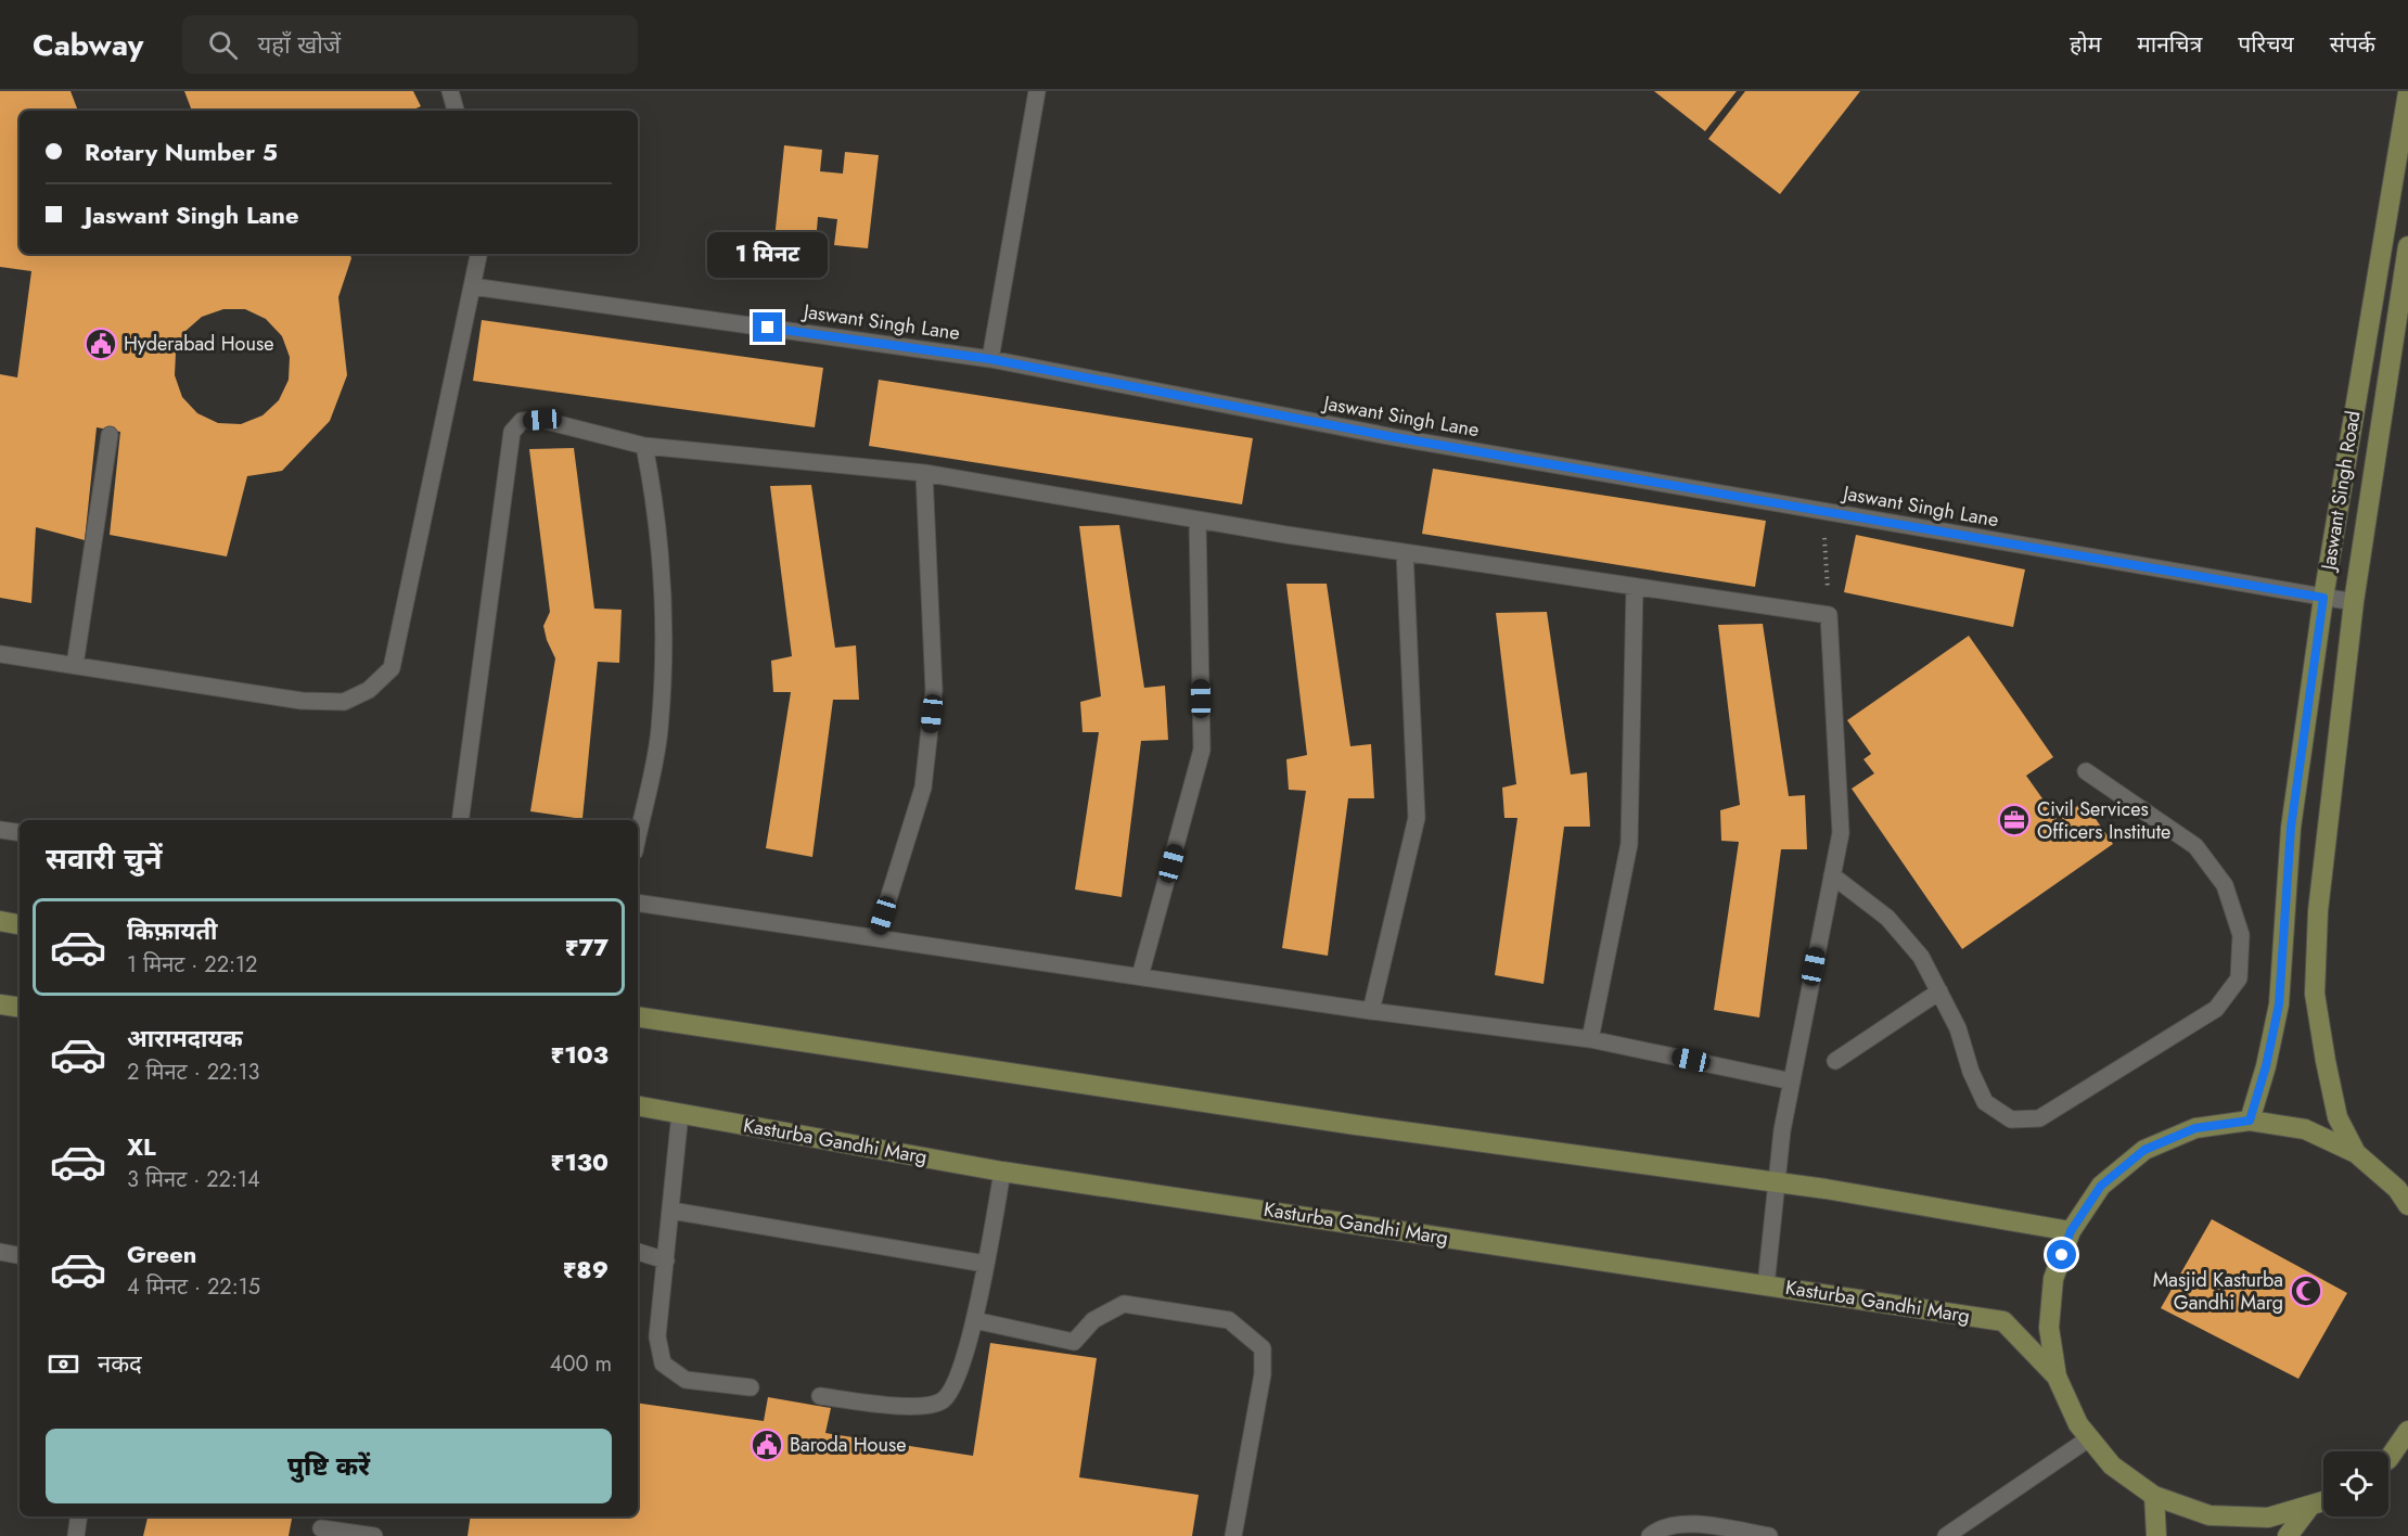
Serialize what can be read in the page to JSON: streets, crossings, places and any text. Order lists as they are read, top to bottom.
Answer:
{
  "streets": {
    "main road": ["Jaswant Singh Road", "Kasturba Gandhi Marg"],
    "lane": ["Jaswant Singh Lane"]
  },
  "crossings": [
    ["Jaswant Singh Lane", "Jaswant Singh Road"]
  ],
  "places": {
    "public building": ["Hyderabad House", "Baroda House"],
    "office": ["Civil Services Officers Institute"],
    "mosque": ["Masjid Kasturba Gandhi Marg"]
  },
  "page": {
    "header": "Cabway",
    "search": "यहाँ खोजें",
    "nav": [
      "होम",
      "मानचित्र",
      "परिचय",
      "संपर्क"
    ],
    "banner": ["Rotary Number 5", "Jaswant Singh Lane"],
    "bubble": "1 मिनट",
    "heading": "सवारी चुनें",
    "list": [
      {
        "name": "किफ़ायती",
        "note": "1 मिनट · 22:12",
        "value": "₹77"
      },
      {
        "name": "आरामदायक",
        "note": "2 मिनट · 22:13",
        "value": "₹103"
      },
      {
        "name": "XL",
        "note": "3 मिनट · 22:14",
        "value": "₹130"
      },
      {
        "name": "Green",
        "note": "4 मिनट · 22:15",
        "value": "₹89"
      }
    ],
    "pay": ["नकद", "400 m"],
    "buttons": "पुष्टि करें"
  }
}
